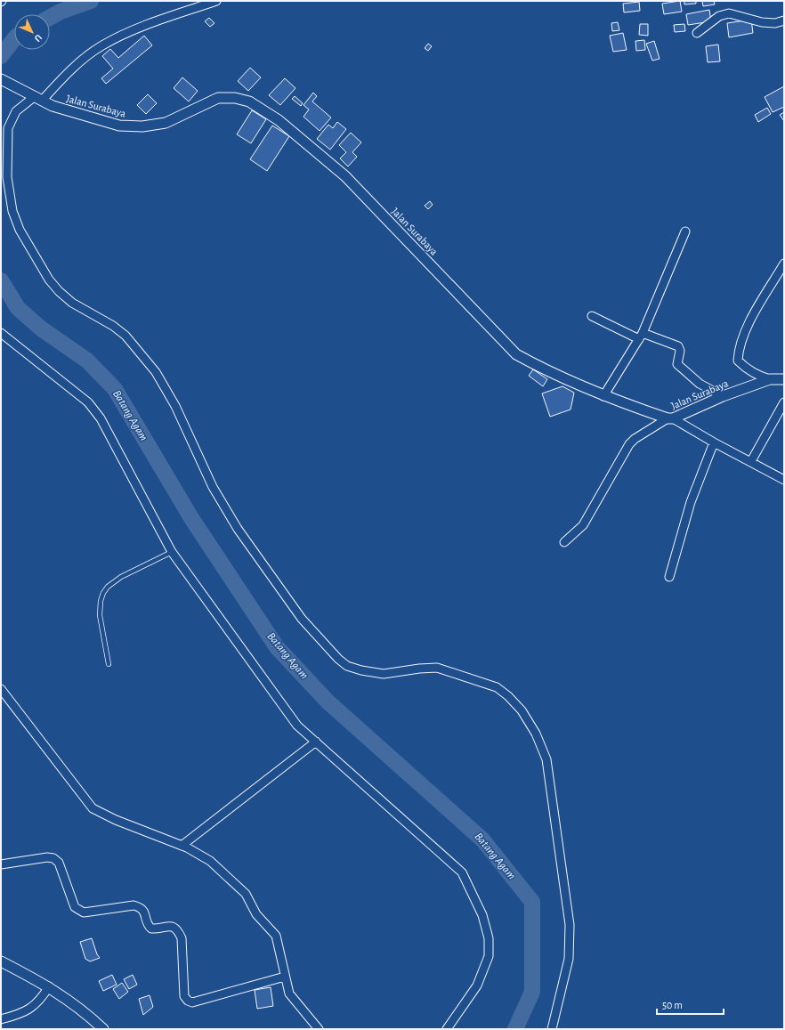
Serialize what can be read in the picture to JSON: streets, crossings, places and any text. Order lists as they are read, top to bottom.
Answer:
{
  "streets": {
    "street": ["Jalan Surabaya"]
  },
  "water": ["Batang Agam"],
  "scale_bar": "50 m",
  "north": "bottom right"
}
